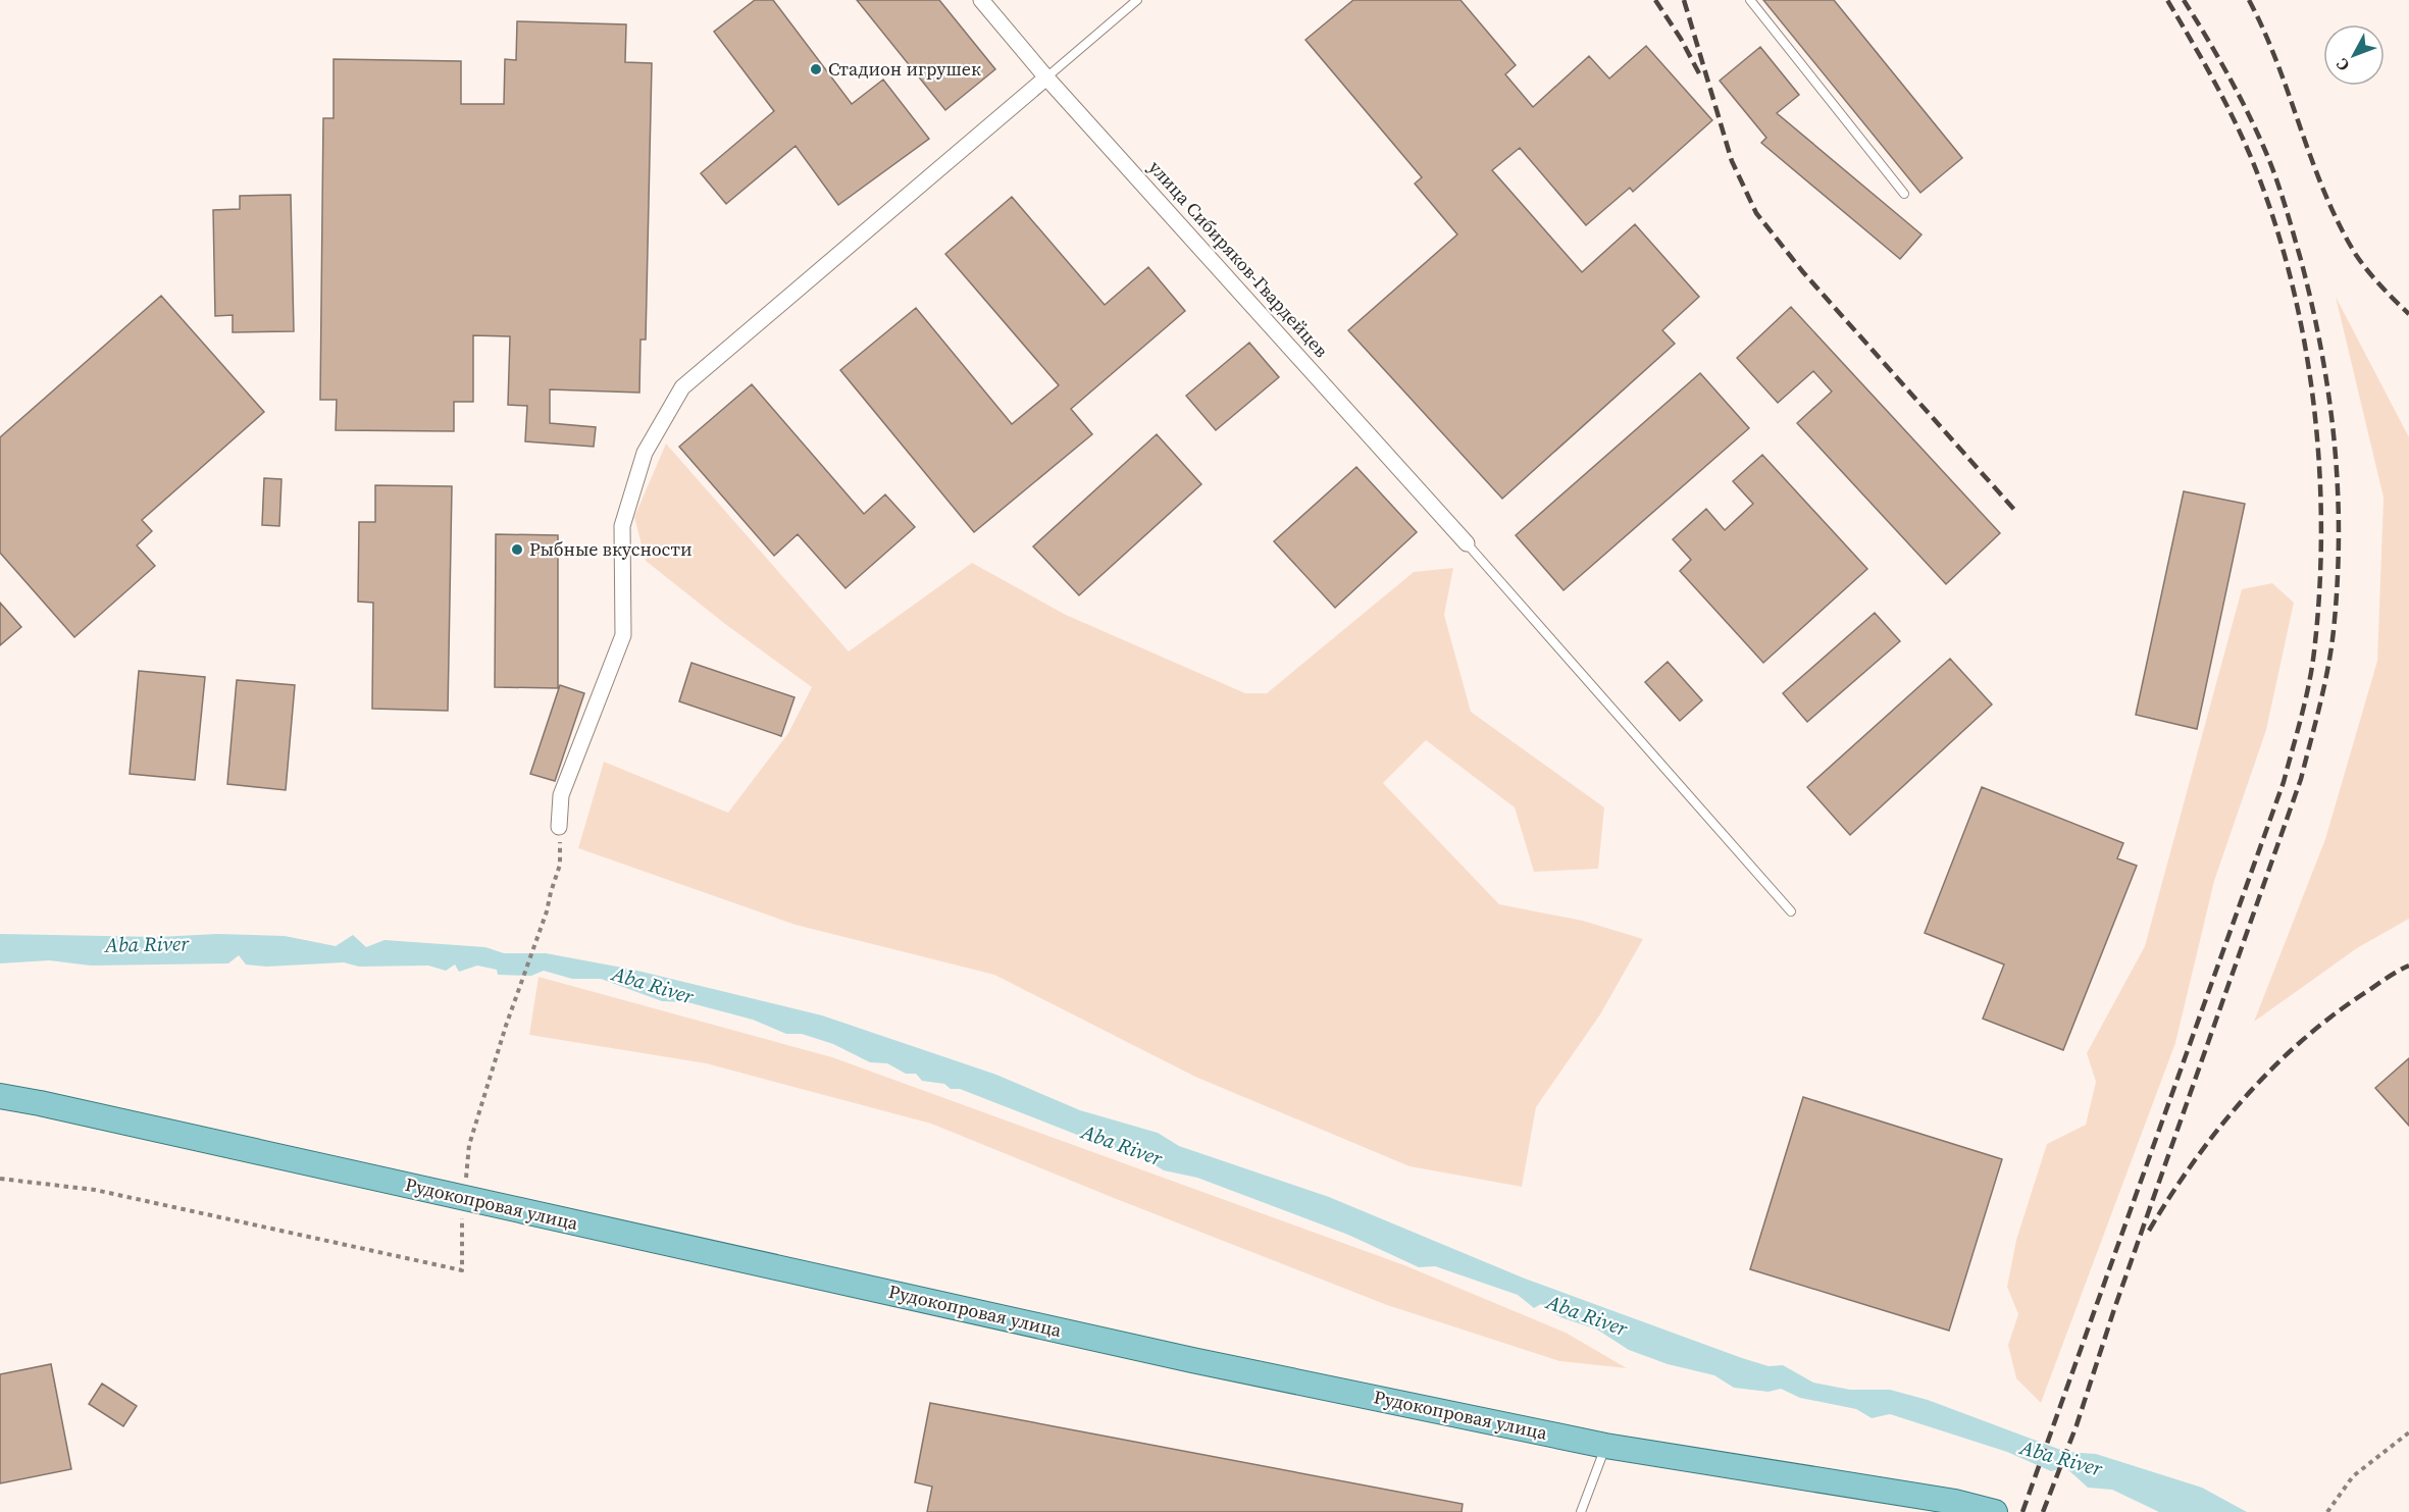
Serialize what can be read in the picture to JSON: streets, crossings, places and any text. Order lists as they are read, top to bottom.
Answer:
{
  "streets": {
    "main road": ["Рудокопровая улица"],
    "street": ["улица Сибиряков-Гвардейцев"]
  },
  "water": ["Aba River"],
  "places": ["Стадион игрушек", "Рыбные вкусности"],
  "north": "bottom left"
}
